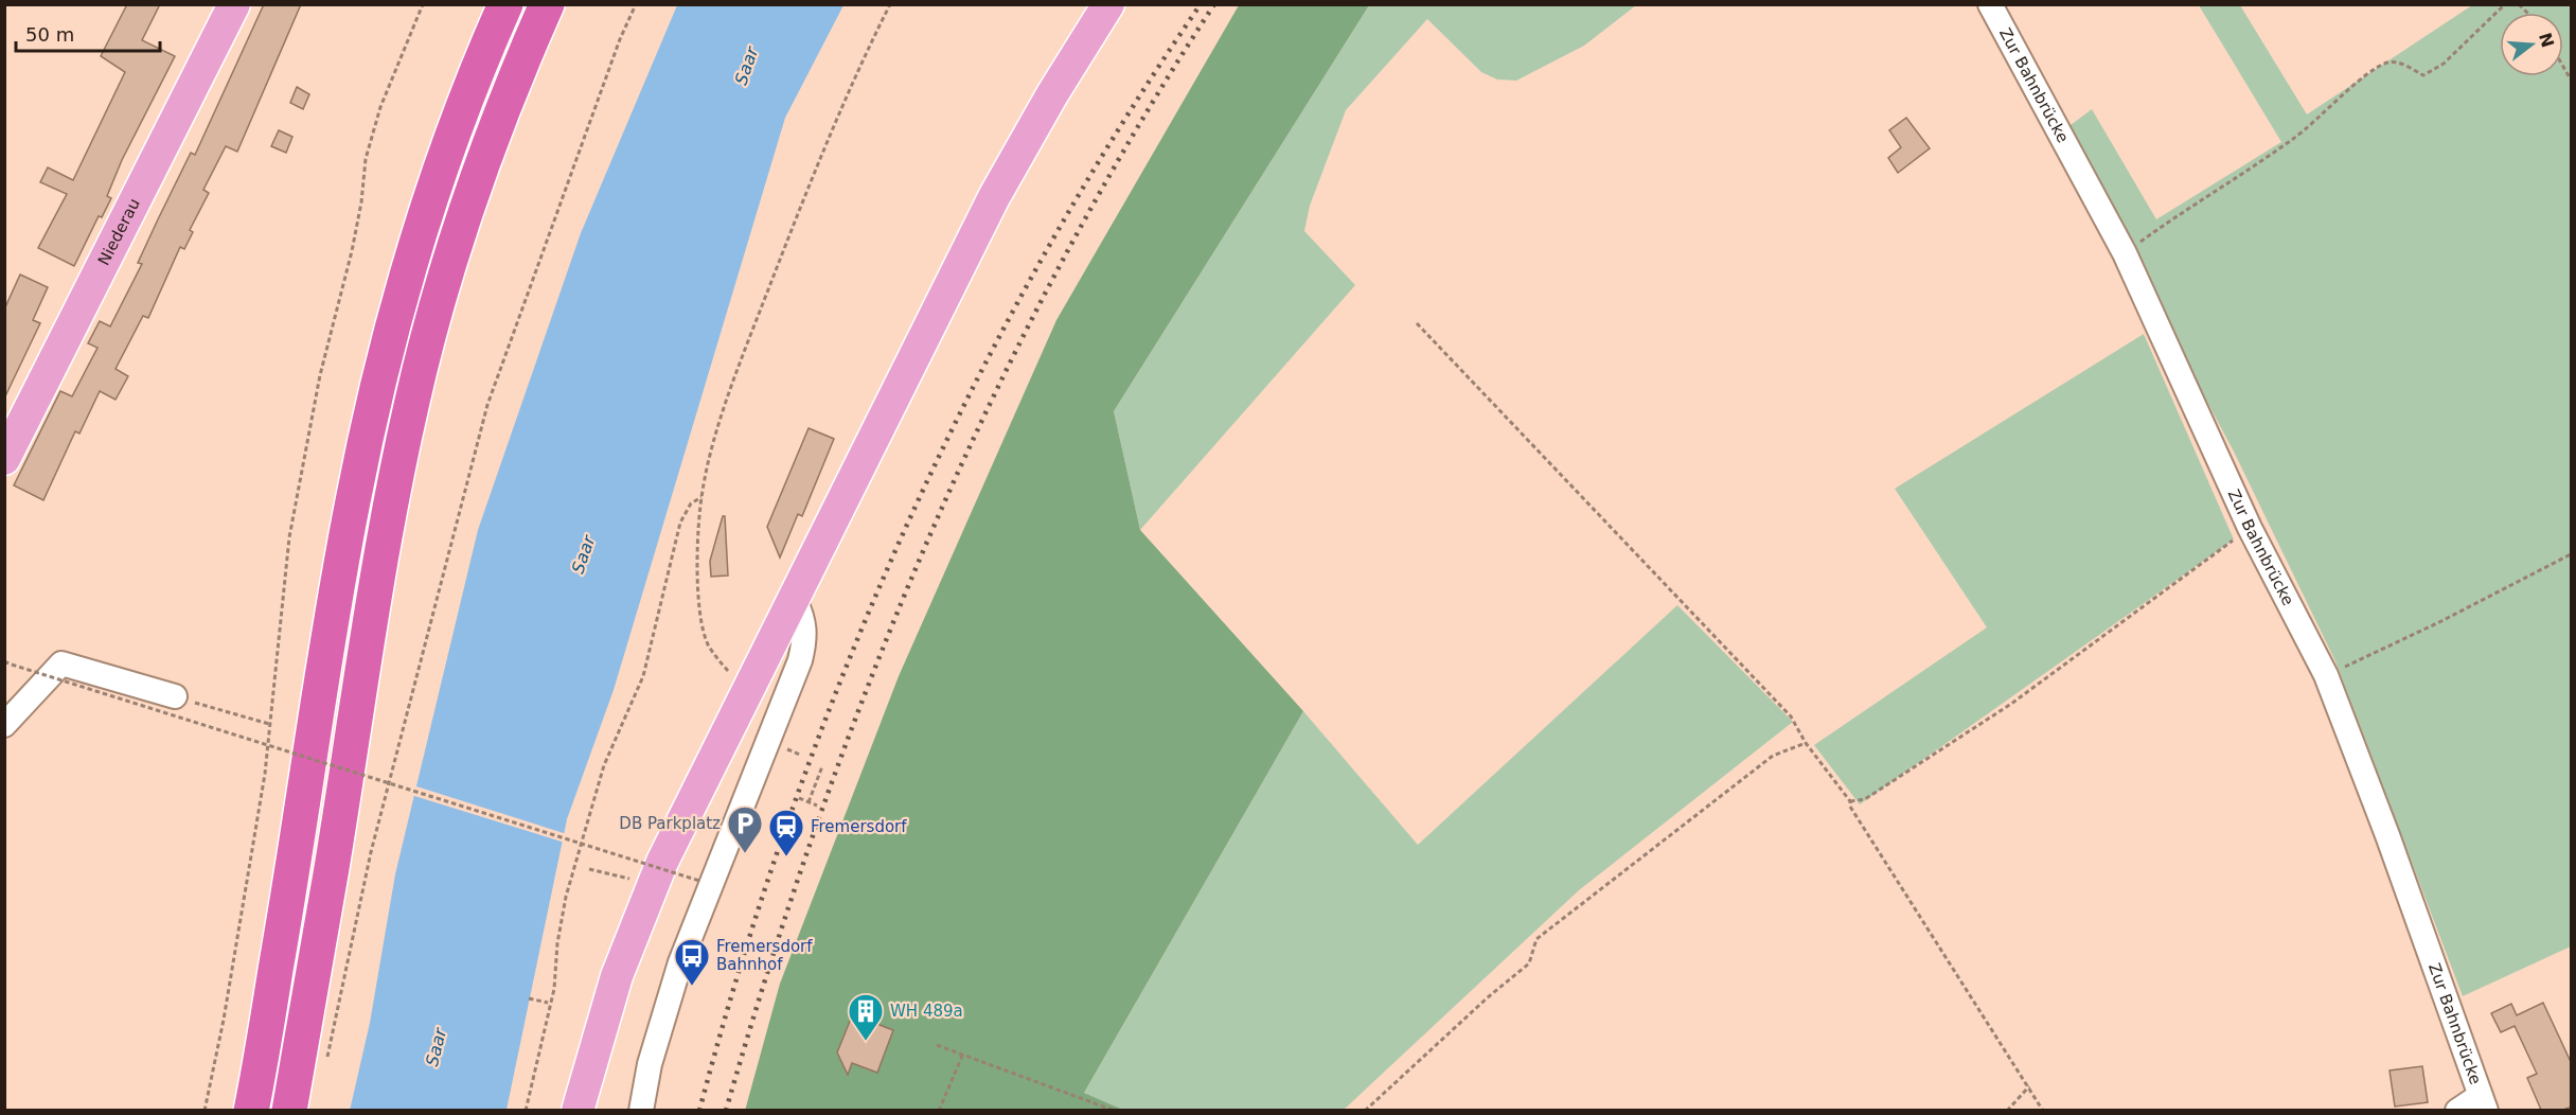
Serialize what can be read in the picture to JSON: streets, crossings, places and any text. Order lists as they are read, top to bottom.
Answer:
{
  "streets": {
    "main road": ["Niederau"],
    "street": ["Zur Bahnbrücke"]
  },
  "water": ["Saar"],
  "places": {
    "parking": ["DB Parkplatz"],
    "station": ["Fremersdorf"],
    "bus stop": ["Fremersdorf Bahnhof"],
    "building": ["WH 489a"]
  },
  "scale_bar": "50 m",
  "north": "right"
}
